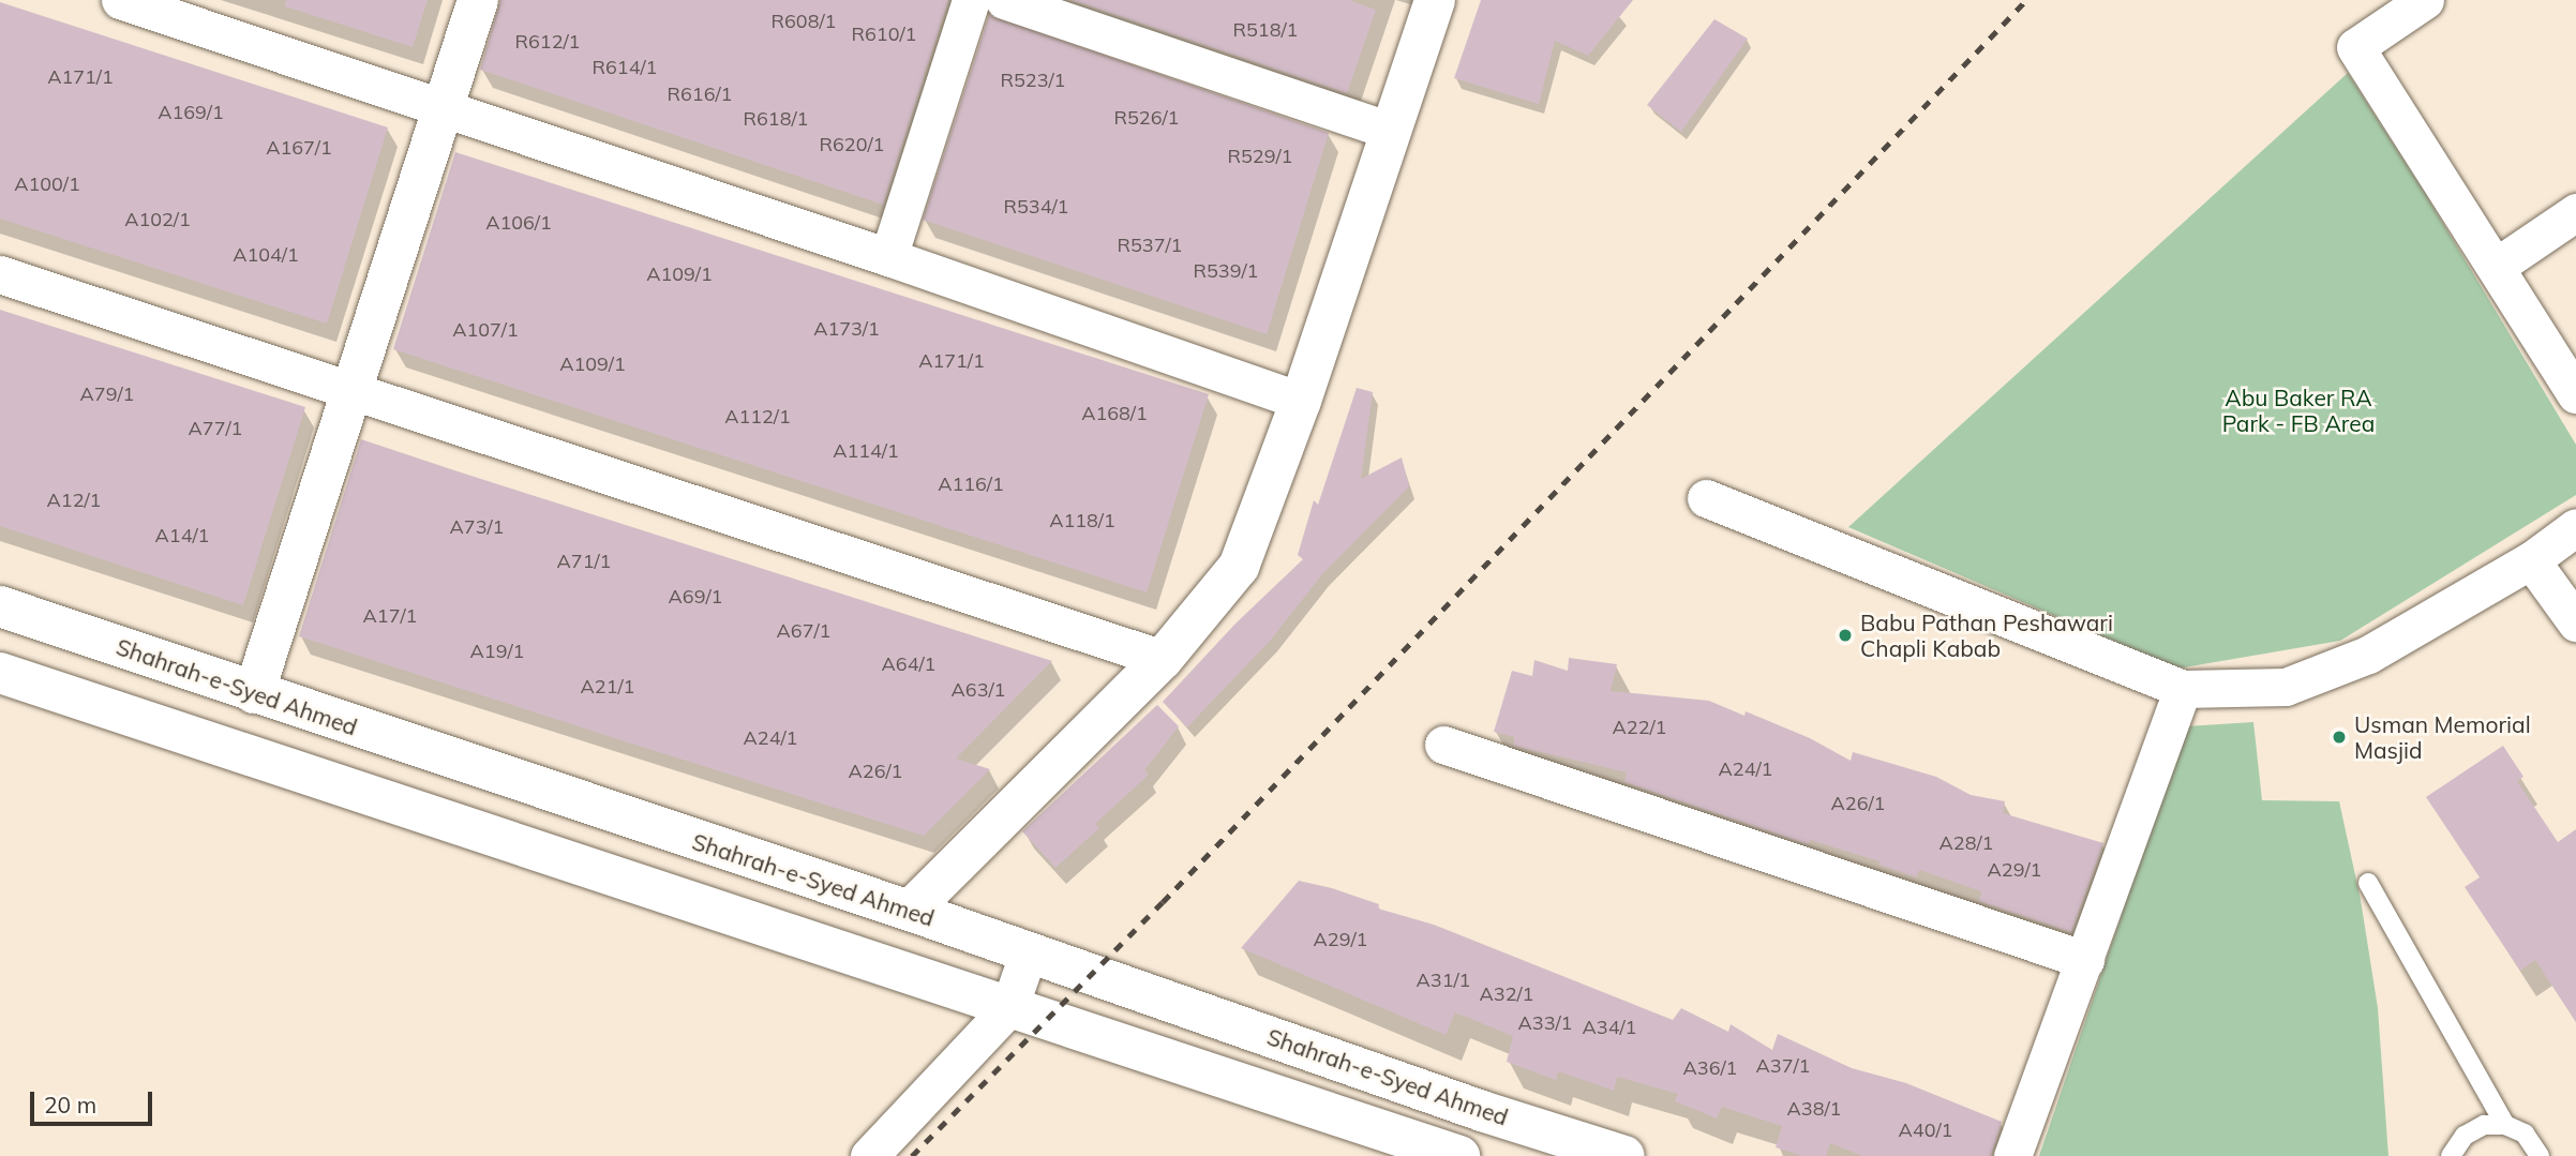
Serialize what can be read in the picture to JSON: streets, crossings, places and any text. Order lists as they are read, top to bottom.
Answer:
{
  "streets": {
    "main road": ["Shahrah-e-Syed Ahmed"]
  },
  "parks": ["Abu Baker RA Park - FB Area"],
  "places": ["Babu Pathan Peshawari Chapli Kabab", "Usman Memorial Masjid"],
  "house_numbers": [
    "R608/1",
    "R518/1",
    "R610/1",
    "R612/1",
    "R614/1",
    "A171/1",
    "R523/1",
    "R616/1",
    "A169/1",
    "R526/1",
    "R618/1",
    "R620/1",
    "A167/1",
    "R529/1",
    "A100/1",
    "R534/1",
    "A102/1",
    "A106/1",
    "R537/1",
    "A104/1",
    "R539/1",
    "A109/1",
    "A173/1",
    "A107/1",
    "A171/1",
    "A109/1",
    "A79/1",
    "A168/1",
    "A112/1",
    "A77/1",
    "A114/1",
    "A116/1",
    "A12/1",
    "A118/1",
    "A73/1",
    "A14/1",
    "A71/1",
    "A69/1",
    "A17/1",
    "A67/1",
    "A19/1",
    "A64/1",
    "A21/1",
    "A63/1",
    "A22/1",
    "A24/1",
    "A24/1",
    "A26/1",
    "A26/1",
    "A28/1",
    "A29/1",
    "A29/1",
    "A31/1",
    "A32/1",
    "A33/1",
    "A34/1",
    "A37/1",
    "A36/1",
    "A38/1",
    "A40/1"
  ],
  "scale_bar": "20 m"
}
